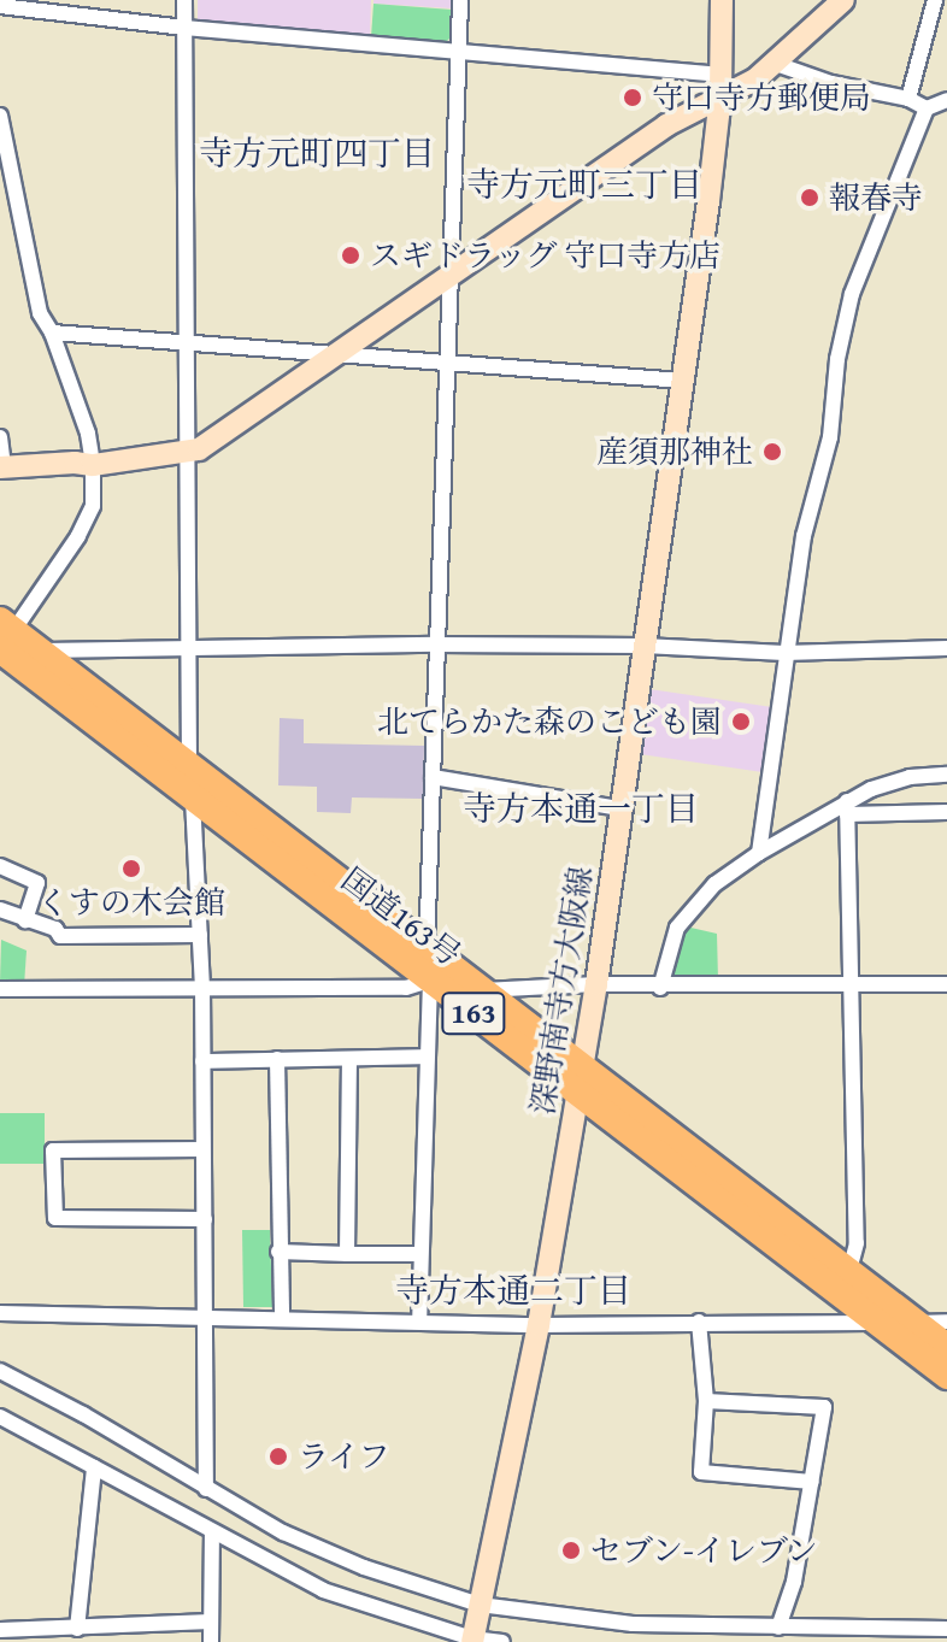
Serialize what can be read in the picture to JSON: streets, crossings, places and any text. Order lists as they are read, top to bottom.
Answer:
{
  "streets": {
    "highway": ["国道163号", "163"],
    "main road": ["深野南寺方大阪線"]
  },
  "crossings": [
    ["国道163号", "深野南寺方大阪線"]
  ],
  "districts": [
    "寺方元町四丁目",
    "寺方元町三丁目",
    "寺方本通一丁目",
    "寺方本通二丁目"
  ],
  "places": [
    "守口寺方郵便局",
    "報春寺",
    "スギドラッグ 守口寺方店",
    "産須那神社",
    "北てらかた森のこども園",
    "くすの木会館",
    "ライフ",
    "セブン-イレブン"
  ]
}
